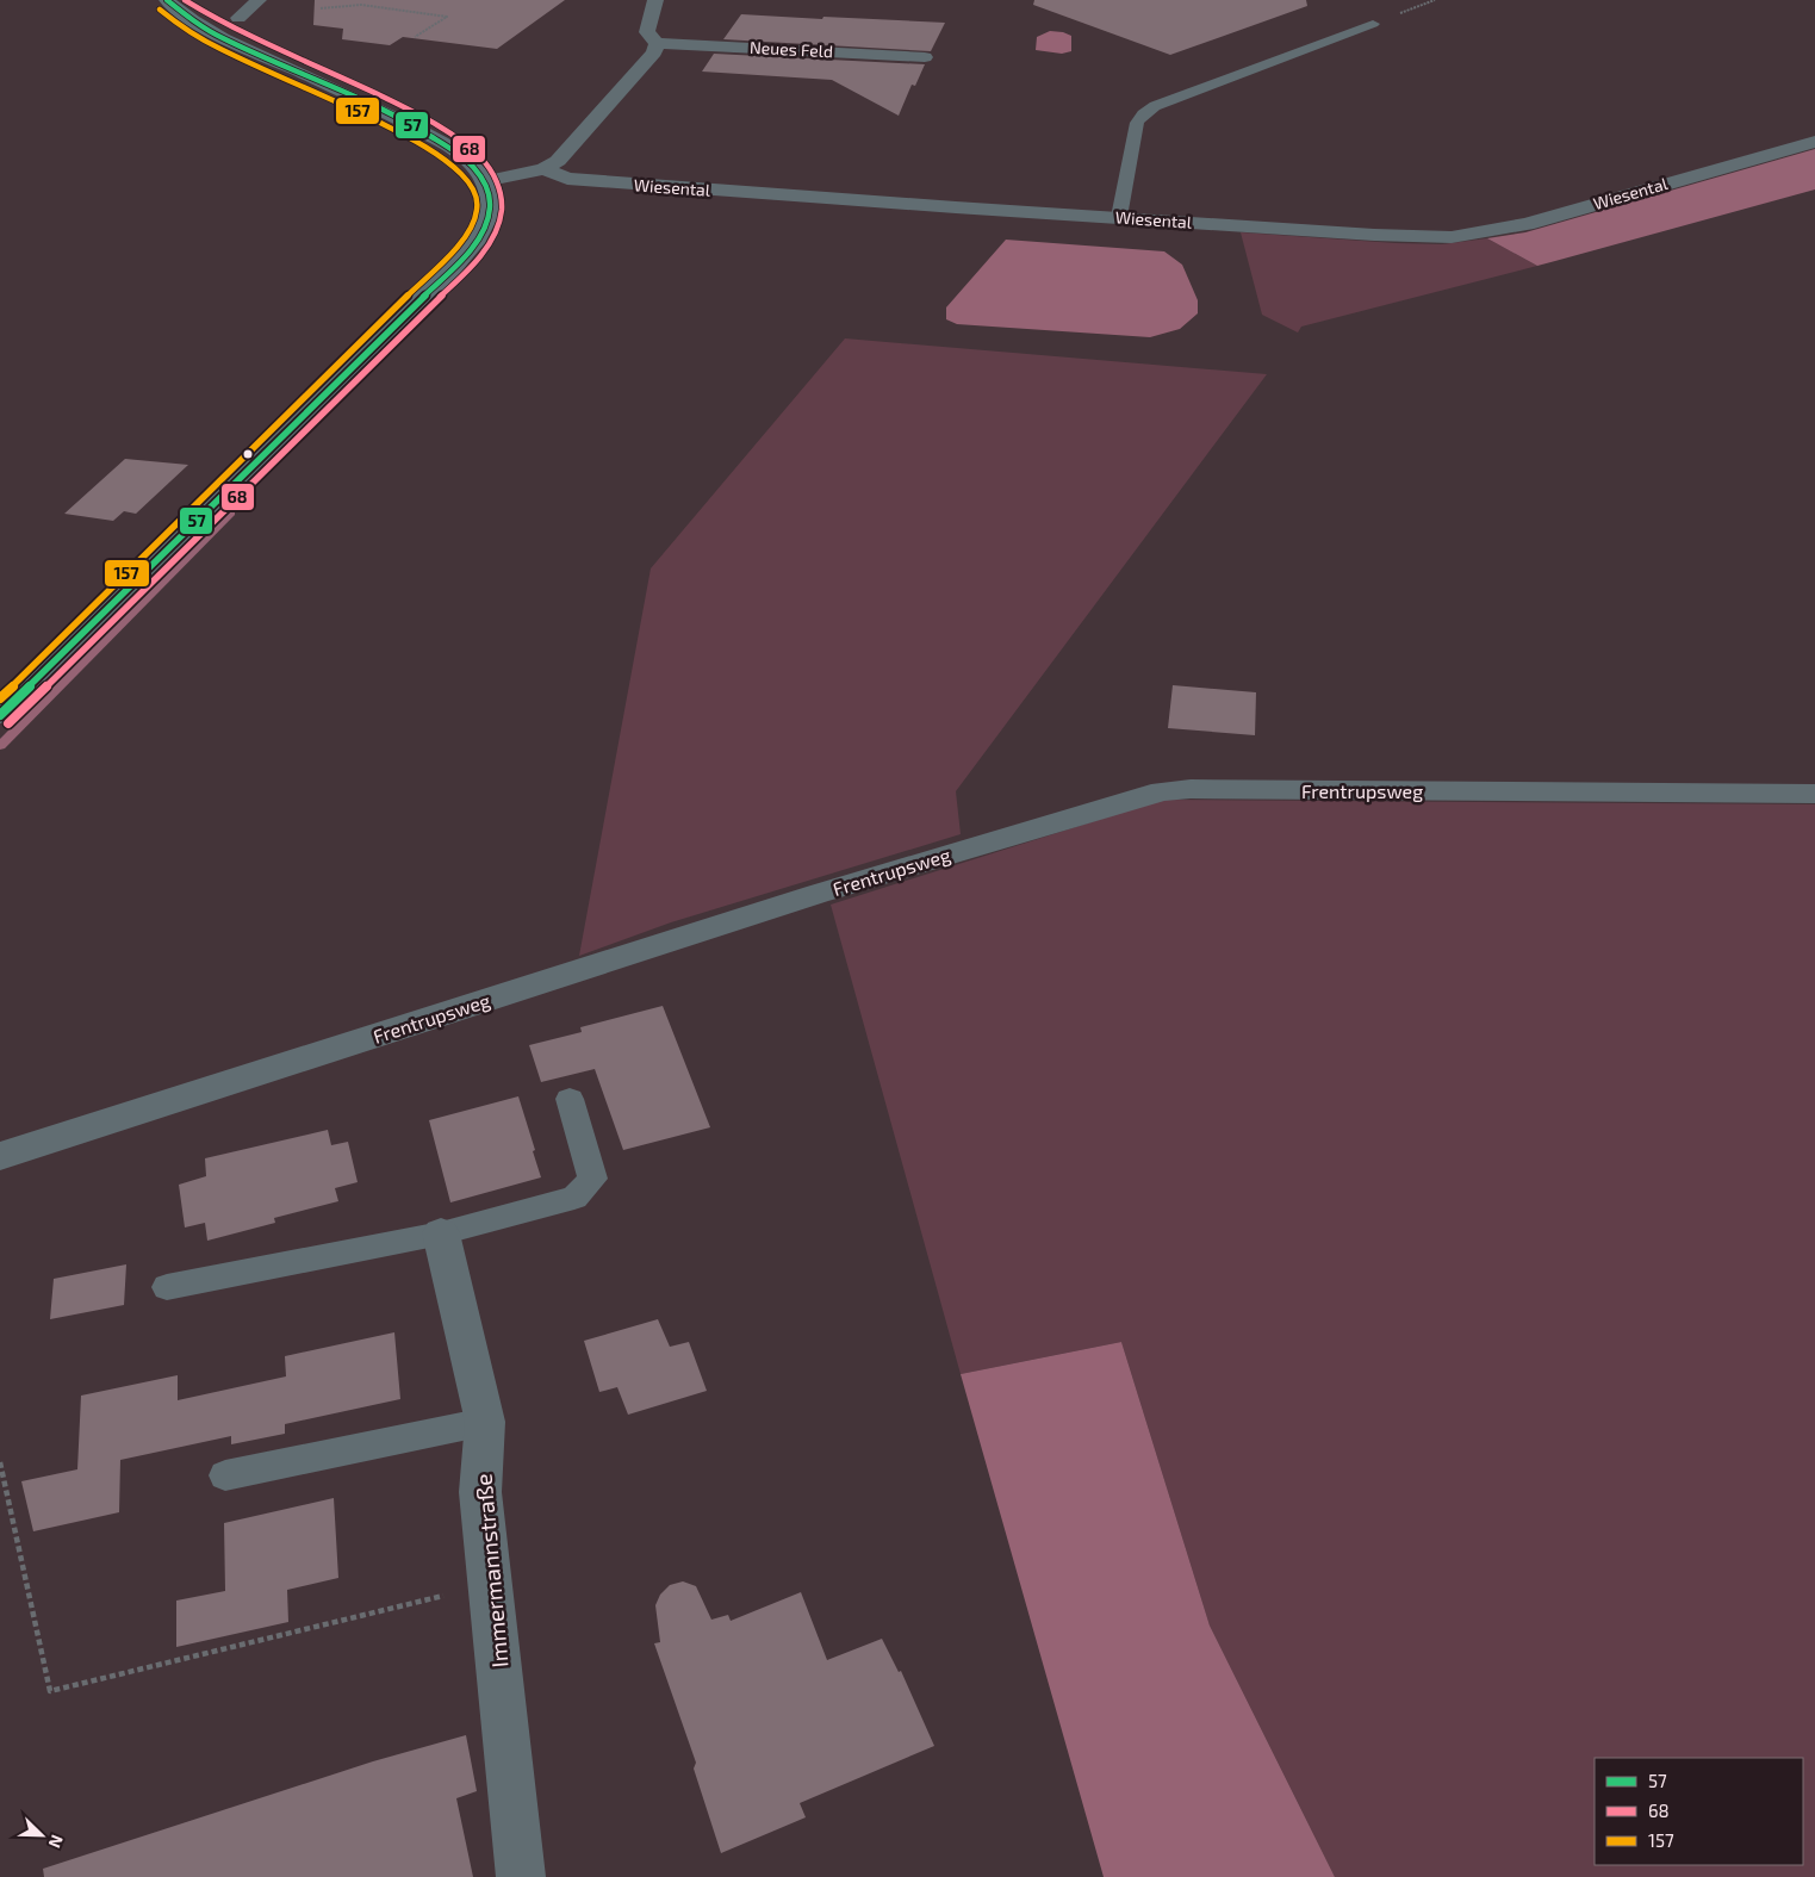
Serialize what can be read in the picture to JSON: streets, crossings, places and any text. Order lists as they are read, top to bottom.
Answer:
{
  "streets": {
    "street": [
      "Neues Feld",
      "Wiesental",
      "Frentrupsweg",
      "Immermannstraße"
    ]
  },
  "lines": ["transit line 57", "transit line 68", "transit line 157"],
  "legend": ["57", "68", "157"],
  "north": "bottom right"
}
